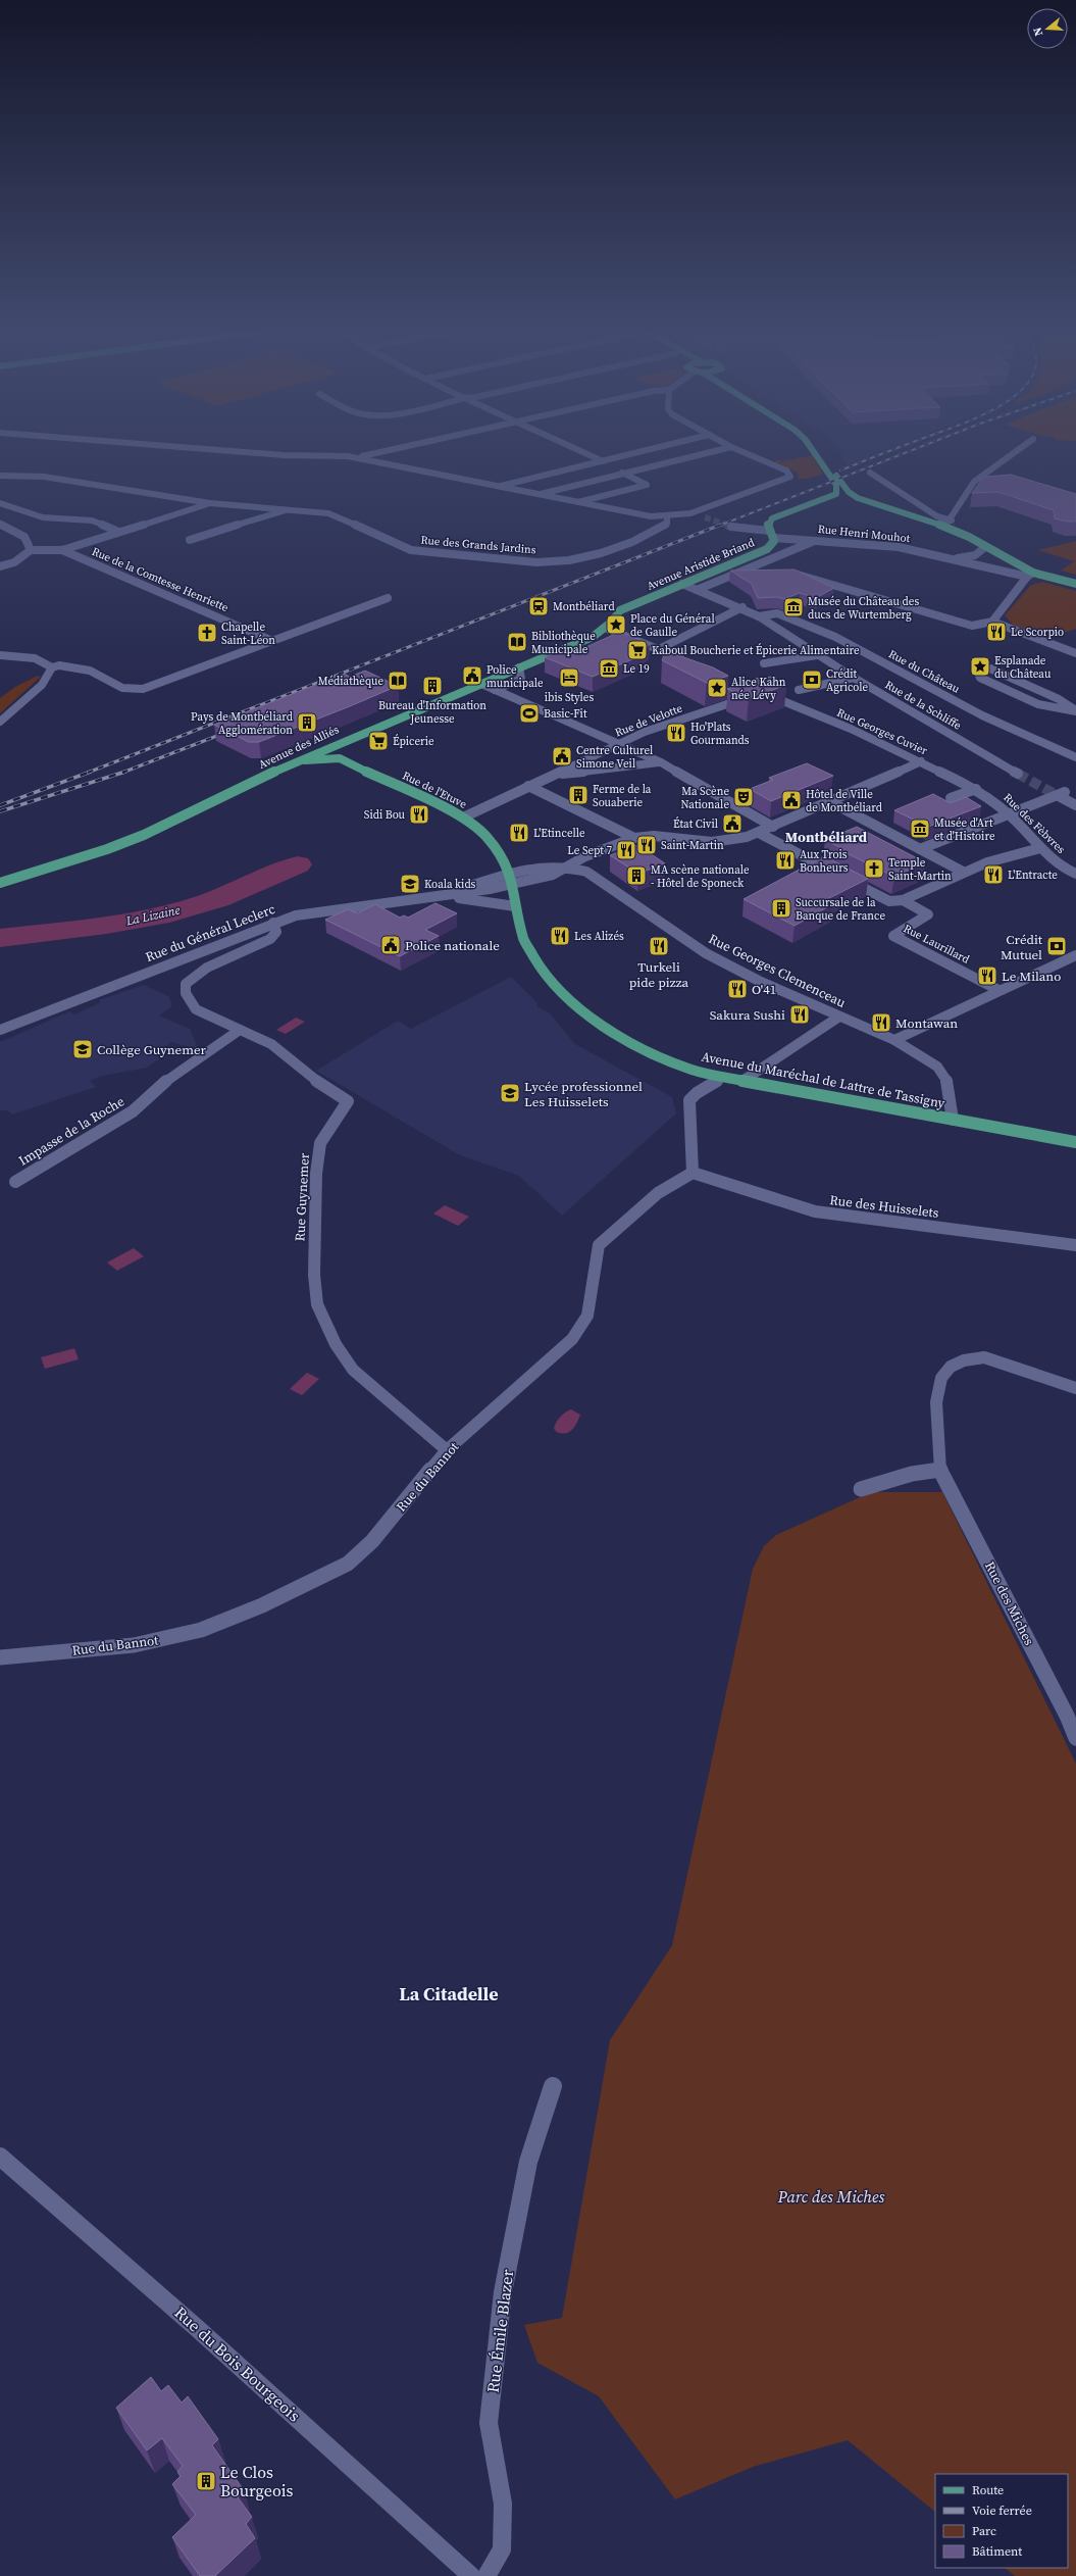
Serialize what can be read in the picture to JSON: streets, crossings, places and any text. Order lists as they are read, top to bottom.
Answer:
{
  "streets": {
    "main road": [
      "Avenue Aristide Briand",
      "Avenue des Alliés",
      "Rue de l'Etuve",
      "Avenue du Maréchal de Lattre de Tassigny"
    ],
    "street": [
      "Rue Henri Mouhot",
      "Rue des Grands Jardins",
      "Rue de la Comtesse Henriette",
      "Rue du Château",
      "Rue de la Schliffe",
      "Rue de Velotte",
      "Rue Georges Cuvier",
      "Rue des Fèbvres",
      "Rue du Général Leclerc",
      "Rue Laurillard",
      "Rue Georges Clemenceau",
      "Impasse de la Roche",
      "Rue Guynemer",
      "Rue des Huisselets",
      "Rue du Bannot",
      "Rue des Miches",
      "Rue Émile Blazer",
      "Rue du Bois Bourgeois"
    ]
  },
  "crossings": [
    ["Rue Henri Mouhot", "Avenue Aristide Briand"],
    ["Rue des Grands Jardins", "Rue de la Comtesse Henriette"],
    ["Avenue Aristide Briand", "Rue de la Schliffe"],
    ["Avenue Aristide Briand", "Avenue des Alliés"],
    ["Rue du Château", "Rue de la Schliffe"],
    ["Rue de Velotte", "Rue de l'Etuve"],
    ["Rue Georges Cuvier", "Rue des Fèbvres"],
    ["Rue Georges Cuvier", "Rue du Général Leclerc"],
    ["Avenue des Alliés", "Rue de l'Etuve"],
    ["Rue de l'Etuve", "Rue du Général Leclerc"],
    ["Rue de l'Etuve", "Avenue du Maréchal de Lattre de Tassigny"],
    ["Rue du Général Leclerc", "Rue Laurillard"],
    ["Rue du Général Leclerc", "Rue Georges Clemenceau"],
    ["Rue du Général Leclerc", "Avenue du Maréchal de Lattre de Tassigny"],
    ["Rue du Général Leclerc", "Rue Guynemer"],
    ["Rue Georges Clemenceau", "Avenue du Maréchal de Lattre de Tassigny"],
    ["Impasse de la Roche", "Rue Guynemer"],
    ["Rue Guynemer", "Rue du Bannot"],
    ["Rue des Huisselets", "Rue du Bannot"]
  ],
  "districts": ["Montbéliard", "La Citadelle"],
  "water": ["La Lizaine"],
  "parks": ["Parc des Miches"],
  "places": {
    "station": ["Montbéliard"],
    "museum": ["Musée du Château des ducs de Wurtemberg", "Le 19", "Musée d'Art et d'Histoire"],
    "place": ["Place du Général de Gaulle", "Esplanade du Château", "Alice Kahn née Lévy"],
    "restaurant": [
      "Le Scorpio",
      "Ho'Plats Gourmands",
      "Sidi Bou",
      "L'Etincelle",
      "Saint-Martin",
      "Le Sept 7",
      "Aux Trois Bonheurs",
      "L'Entracte",
      "Les Alizés",
      "Turkeli pide pizza",
      "Le Milano",
      "O'41",
      "Sakura Sushi",
      "Montawan"
    ],
    "church": ["Chapelle Saint-Léon", "Temple Saint-Martin"],
    "library": ["Bibliothèque Municipale", "Médiathèque"],
    "supermarket": ["Kaboul Boucherie et Épicerie Alimentaire", "Épicerie"],
    "public building": [
      "Police municipale",
      "Centre Culturel Simone Veil",
      "Hôtel de Ville de Montbéliard",
      "État Civil",
      "Police nationale"
    ],
    "hotel": ["ibis Styles"],
    "bank": ["Crédit Agricole", "Crédit Mutuel"],
    "building": [
      "Bureau d'Information Jeunesse",
      "Pays de Montbéliard Agglomération",
      "Ferme de la Souaberie",
      "MA scène nationale - Hôtel de Sponeck",
      "Succursale de la Banque de France",
      "Le Clos Bourgeois"
    ],
    "sports": ["Basic-Fit"],
    "theatre": ["Ma Scène Nationale"],
    "school or university": ["Koala kids", "Collège Guynemer", "Lycée professionnel Les Huisselets"]
  },
  "legend": [
    "Route",
    "Voie ferrée",
    "Parc",
    "Bâtiment"
  ],
  "north": "left"
}
